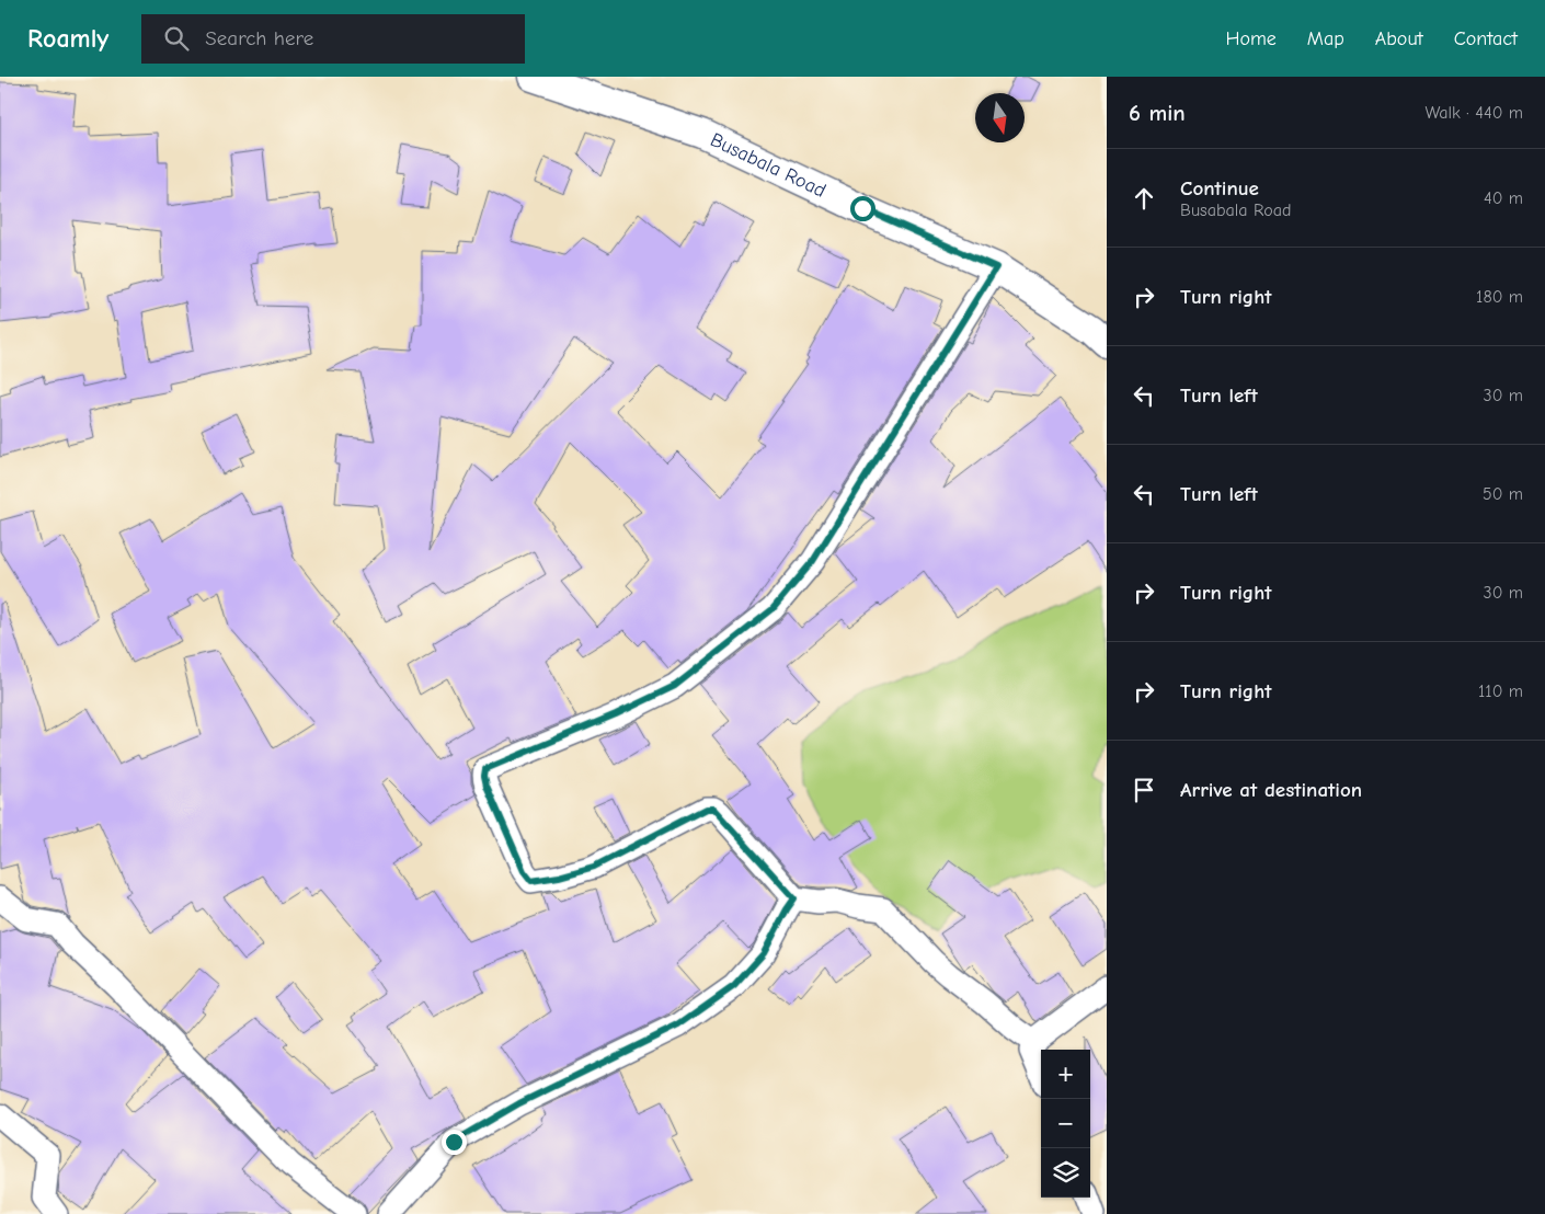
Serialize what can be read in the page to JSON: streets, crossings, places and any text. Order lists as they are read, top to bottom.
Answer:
{
  "streets": {
    "street": ["Busabala Road"]
  },
  "north": "bottom",
  "page": {
    "header": "Roamly",
    "search": "Search here",
    "nav": [
      "Home",
      "Map",
      "About",
      "Contact"
    ],
    "heading": ["6 min", "Walk · 440 m"],
    "list": [
      ["Continue", "Busabala Road", "40 m"],
      ["Turn right", "180 m"],
      ["Turn left", "30 m"],
      ["Turn left", "50 m"],
      ["Turn right", "30 m"],
      ["Turn right", "110 m"],
      "Arrive at destination"
    ],
    "map_buttons": ["+", "−"]
  }
}
